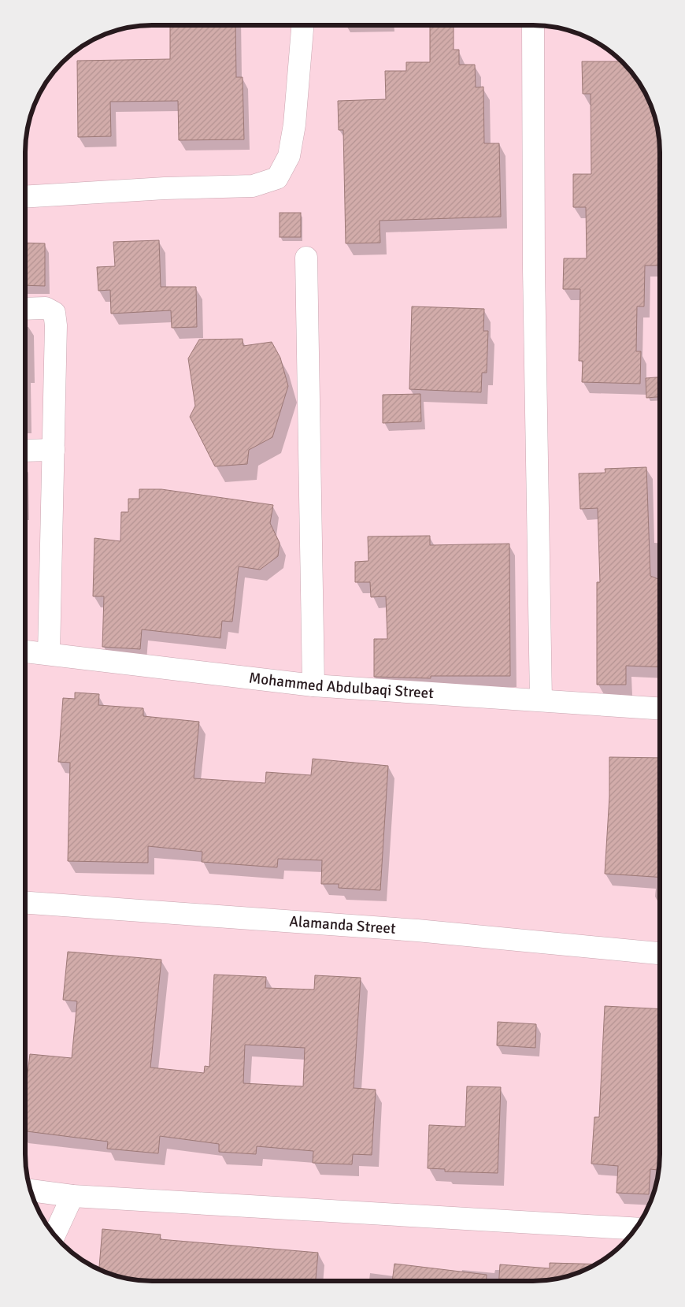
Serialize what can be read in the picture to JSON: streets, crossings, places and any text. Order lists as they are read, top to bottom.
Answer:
{
  "streets": {
    "street": ["Mohammed Abdulbaqi Street", "Alamanda Street"]
  }
}
